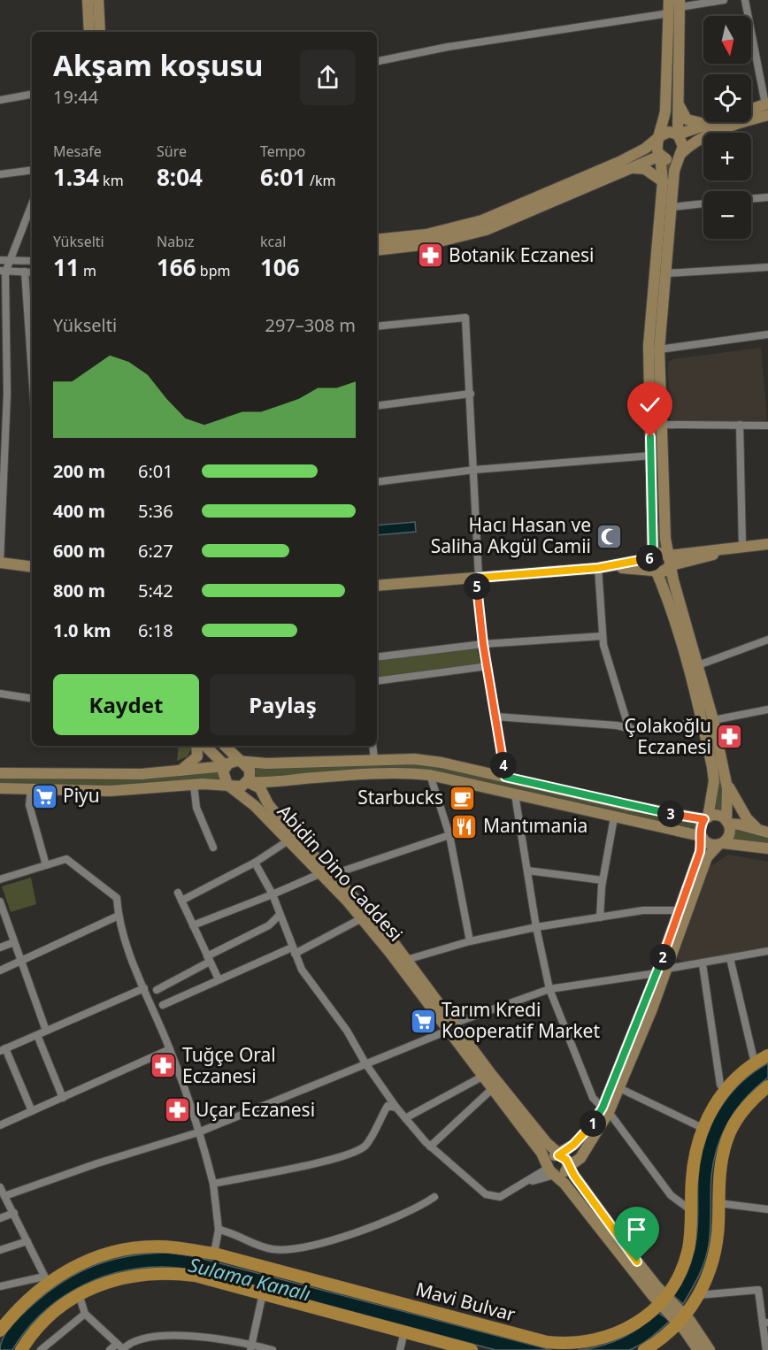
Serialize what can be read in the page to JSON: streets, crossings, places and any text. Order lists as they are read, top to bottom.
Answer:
{
  "streets": {
    "main road": ["Abidin Dino Caddesi", "Mavi Bulvar"]
  },
  "crossings": [
    ["Abidin Dino Caddesi", "Mavi Bulvar"]
  ],
  "water": ["Sulama Kanalı"],
  "places": {
    "pharmacy": [
      "Botanik Eczanesi",
      "Çolakoğlu Eczanesi",
      "Tuğçe Oral Eczanesi",
      "Uçar Eczanesi"
    ],
    "mosque": ["Hacı Hasan ve Saliha Akgül Camii"],
    "supermarket": ["Piyu", "Tarım Kredi Kooperatif Market"],
    "cafe": ["Starbucks"],
    "restaurant": ["Mantımania"]
  },
  "north": "bottom",
  "page": {
    "map_buttons": ["+", "−"],
    "heading": ["Akşam koşusu", "19:44"],
    "stats": [
      ["Mesafe", "1.34 km"],
      ["Süre", "8:04"],
      ["Tempo", "6:01 /km"],
      ["Yükselti", "11 m"],
      ["Nabız", "166 bpm"],
      ["kcal", "106"]
    ],
    "chart": ["Yükselti", "297–308 m"],
    "list": [
      {
        "name": "200 m",
        "note": "6:01"
      },
      {
        "name": "400 m",
        "note": "5:36"
      },
      {
        "name": "600 m",
        "note": "6:27"
      },
      {
        "name": "800 m",
        "note": "5:42"
      },
      {
        "name": "1.0 km",
        "note": "6:18"
      }
    ],
    "pins": [
      "6",
      "5",
      "4",
      "3",
      "2",
      "1"
    ],
    "buttons": ["Kaydet", "Paylaş"]
  }
}
